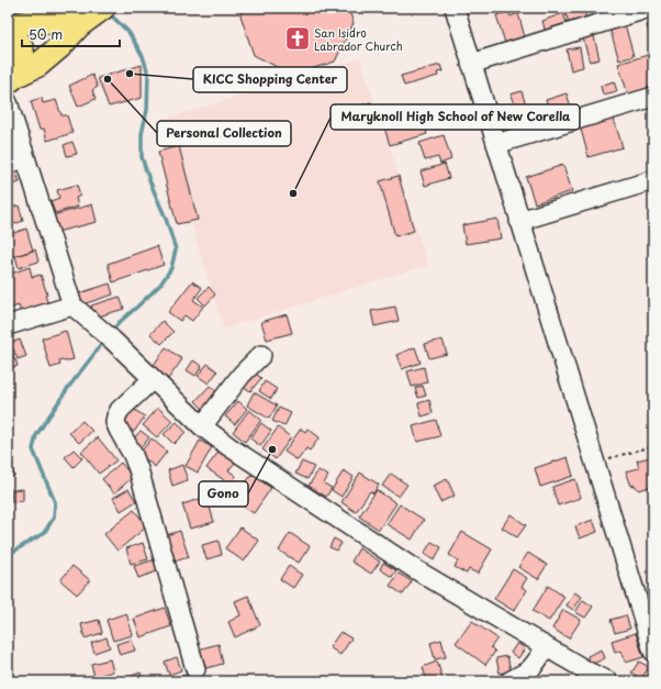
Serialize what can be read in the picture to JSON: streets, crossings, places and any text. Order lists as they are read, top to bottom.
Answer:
{
  "places": {
    "church": ["San Isidro Labrador Church"],
    "other": [
      "KICC Shopping Center",
      "Personal Collection",
      "Maryknoll High School of New Corella",
      "Gono"
    ]
  },
  "scale_bar": "50 m"
}
